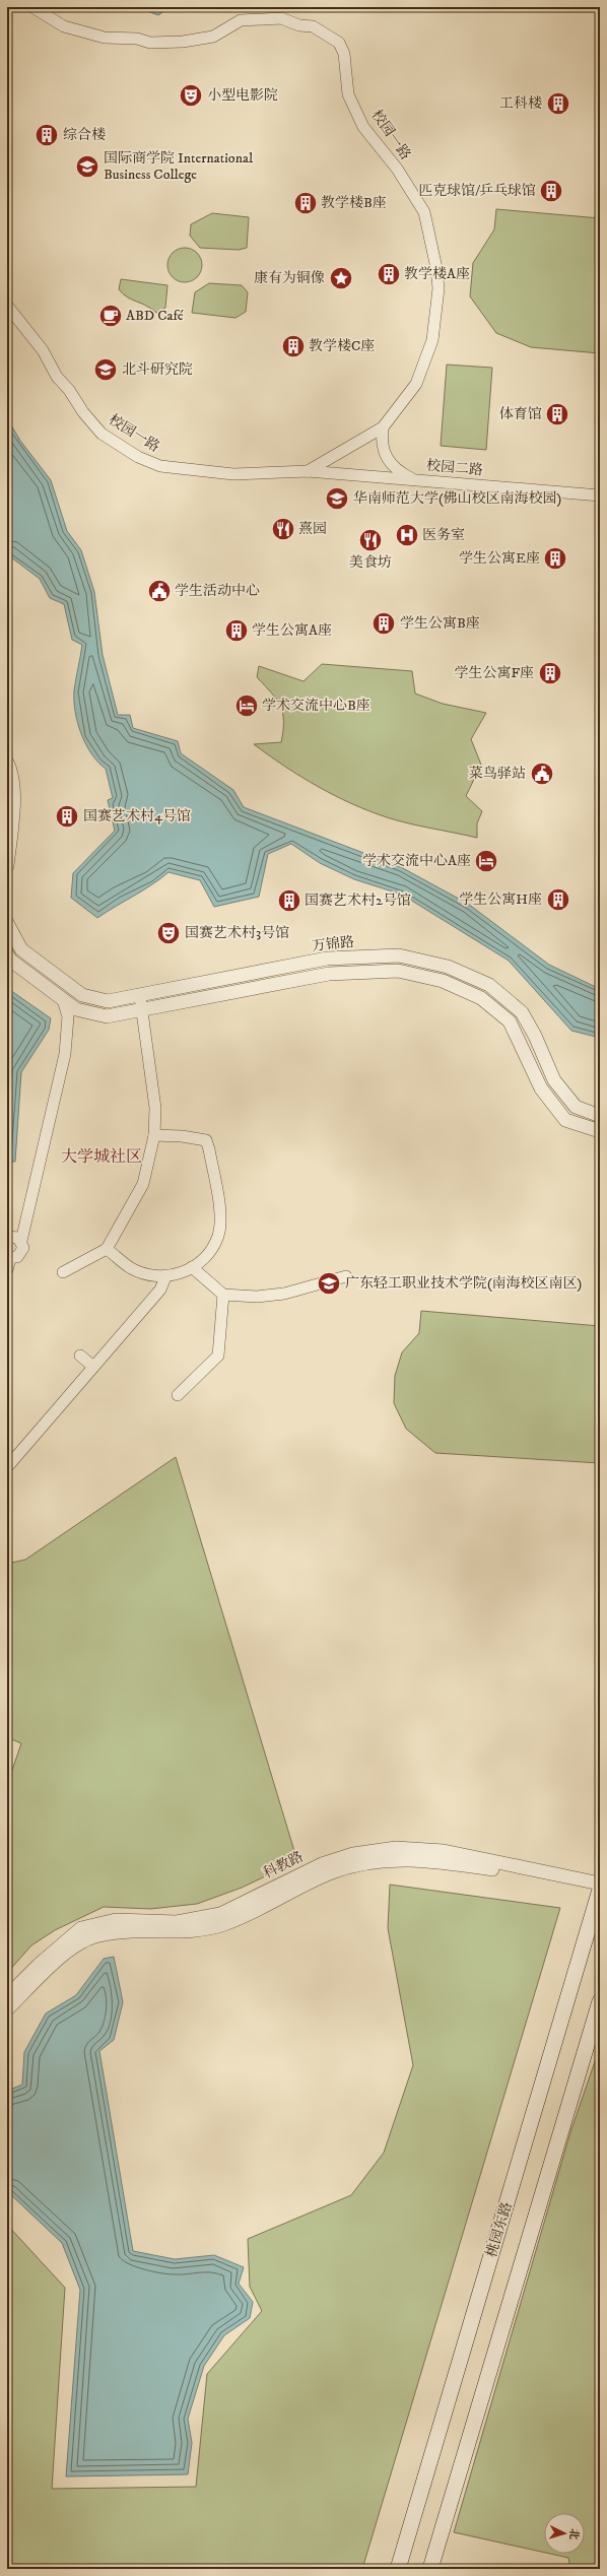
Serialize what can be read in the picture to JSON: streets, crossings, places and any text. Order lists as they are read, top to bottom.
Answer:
{
  "streets": {
    "main road": ["桃园东路"],
    "street": [
      "校园一路",
      "校园二路",
      "万锦路",
      "科教路"
    ]
  },
  "crossings": [
    ["校园一路", "校园二路"],
    ["科教路", "桃园东路"]
  ],
  "districts": ["大学城社区"],
  "places": {
    "theatre": ["小型电影院", "国赛艺术村3号馆"],
    "building": [
      "工科楼",
      "综合楼",
      "匹克球馆/乒乓球馆",
      "教学楼B座",
      "教学楼A座",
      "教学楼C座",
      "体育馆",
      "学生公寓E座",
      "学生公寓B座",
      "学生公寓A座",
      "学生公寓F座",
      "国赛艺术村4号馆",
      "学生公寓H座",
      "国赛艺术村2号馆"
    ],
    "school or university": [
      "国际商学院 International Business College",
      "北斗研究院",
      "华南师范大学(佛山校区南海校园)",
      "广东轻工职业技术学院(南海校区南区)"
    ],
    "place": ["康有为铜像"],
    "cafe": ["ABD Café"],
    "restaurant": ["熹园", "美食坊"],
    "hospital": ["医务室"],
    "public building": ["学生活动中心", "菜鸟驿站"],
    "hotel": ["学术交流中心B座", "学术交流中心A座"]
  },
  "north": "right"
}
